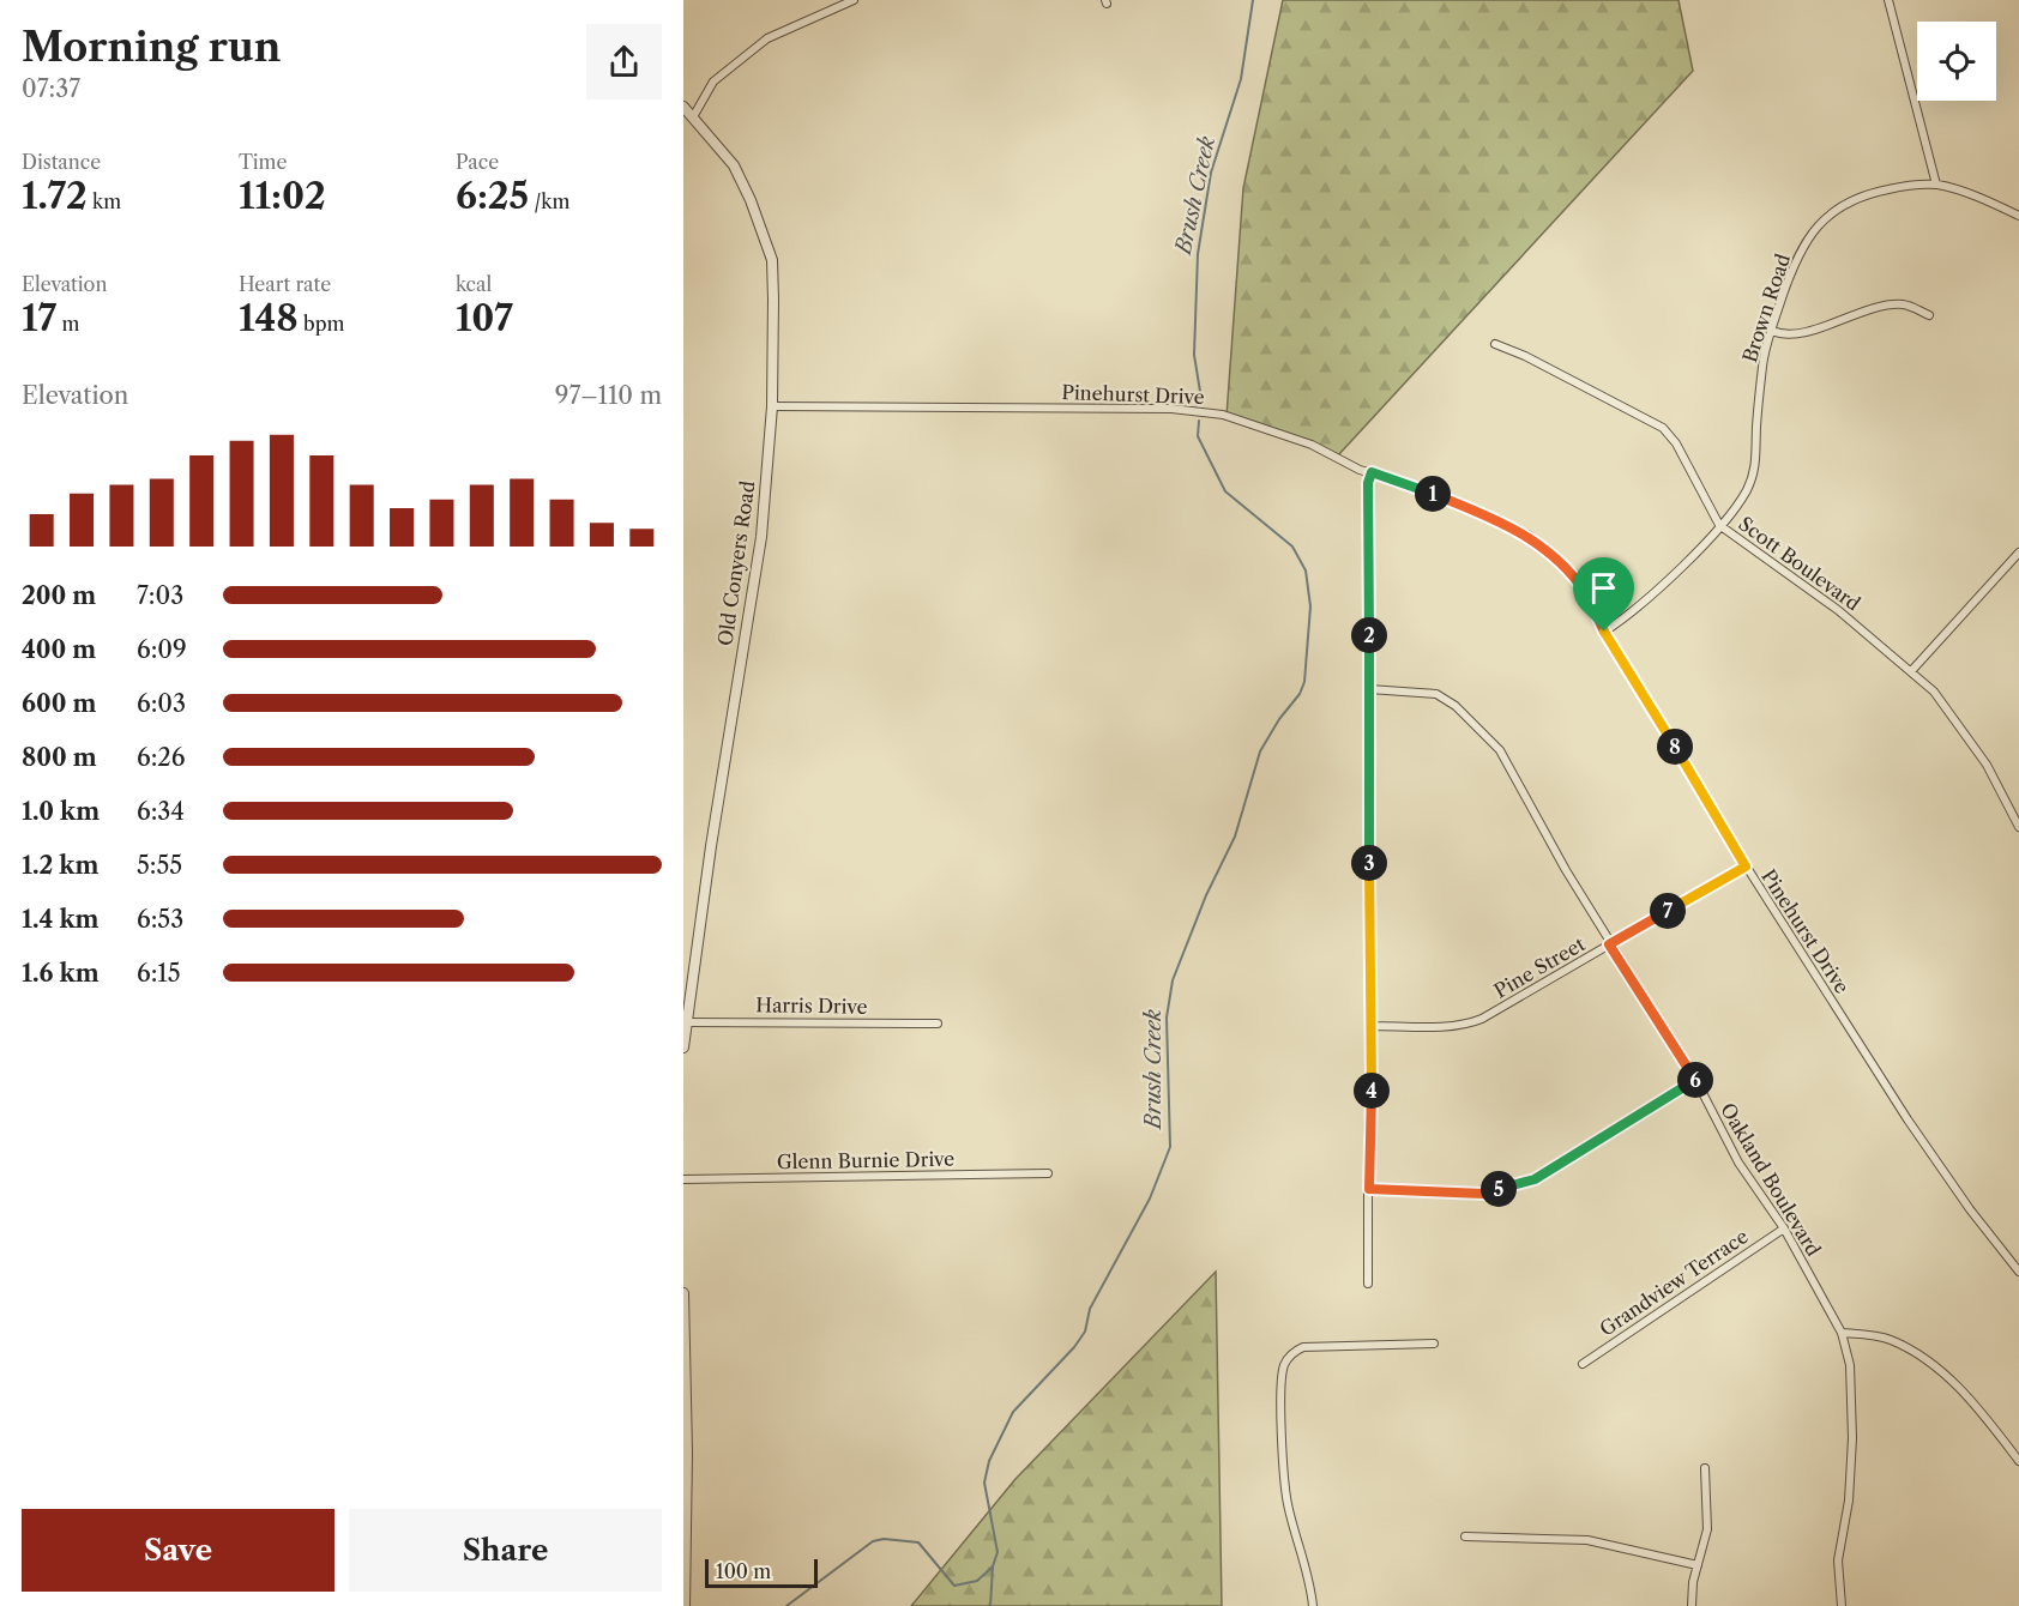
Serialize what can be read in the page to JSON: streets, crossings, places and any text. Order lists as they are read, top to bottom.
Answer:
{
  "streets": {
    "street": [
      "Brown Road",
      "Pinehurst Drive",
      "Old Conyers Road",
      "Scott Boulevard",
      "Pine Street",
      "Harris Drive",
      "Glenn Burnie Drive",
      "Oakland Boulevard",
      "Grandview Terrace"
    ]
  },
  "crossings": [
    ["Brown Road", "Pinehurst Drive"],
    ["Brown Road", "Scott Boulevard"],
    ["Pinehurst Drive", "Old Conyers Road"],
    ["Pinehurst Drive", "Pine Street"],
    ["Old Conyers Road", "Harris Drive"],
    ["Pine Street", "Oakland Boulevard"],
    ["Oakland Boulevard", "Grandview Terrace"]
  ],
  "water": ["Brush Creek"],
  "scale_bar": "100 m",
  "page": {
    "heading": ["Morning run", "07:37"],
    "stats": [
      ["Distance", "1.72 km"],
      ["Time", "11:02"],
      ["Pace", "6:25 /km"],
      ["Elevation", "17 m"],
      ["Heart rate", "148 bpm"],
      ["kcal", "107"]
    ],
    "chart": ["Elevation", "97–110 m"],
    "pins": [
      "1",
      "2",
      "8",
      "3",
      "7",
      "6",
      "4",
      "5"
    ],
    "list": [
      {
        "name": "200 m",
        "note": "7:03"
      },
      {
        "name": "400 m",
        "note": "6:09"
      },
      {
        "name": "600 m",
        "note": "6:03"
      },
      {
        "name": "800 m",
        "note": "6:26"
      },
      {
        "name": "1.0 km",
        "note": "6:34"
      },
      {
        "name": "1.2 km",
        "note": "5:55"
      },
      {
        "name": "1.4 km",
        "note": "6:53"
      },
      {
        "name": "1.6 km",
        "note": "6:15"
      }
    ],
    "buttons": ["Save", "Share"],
    "scale": "100 m"
  }
}
